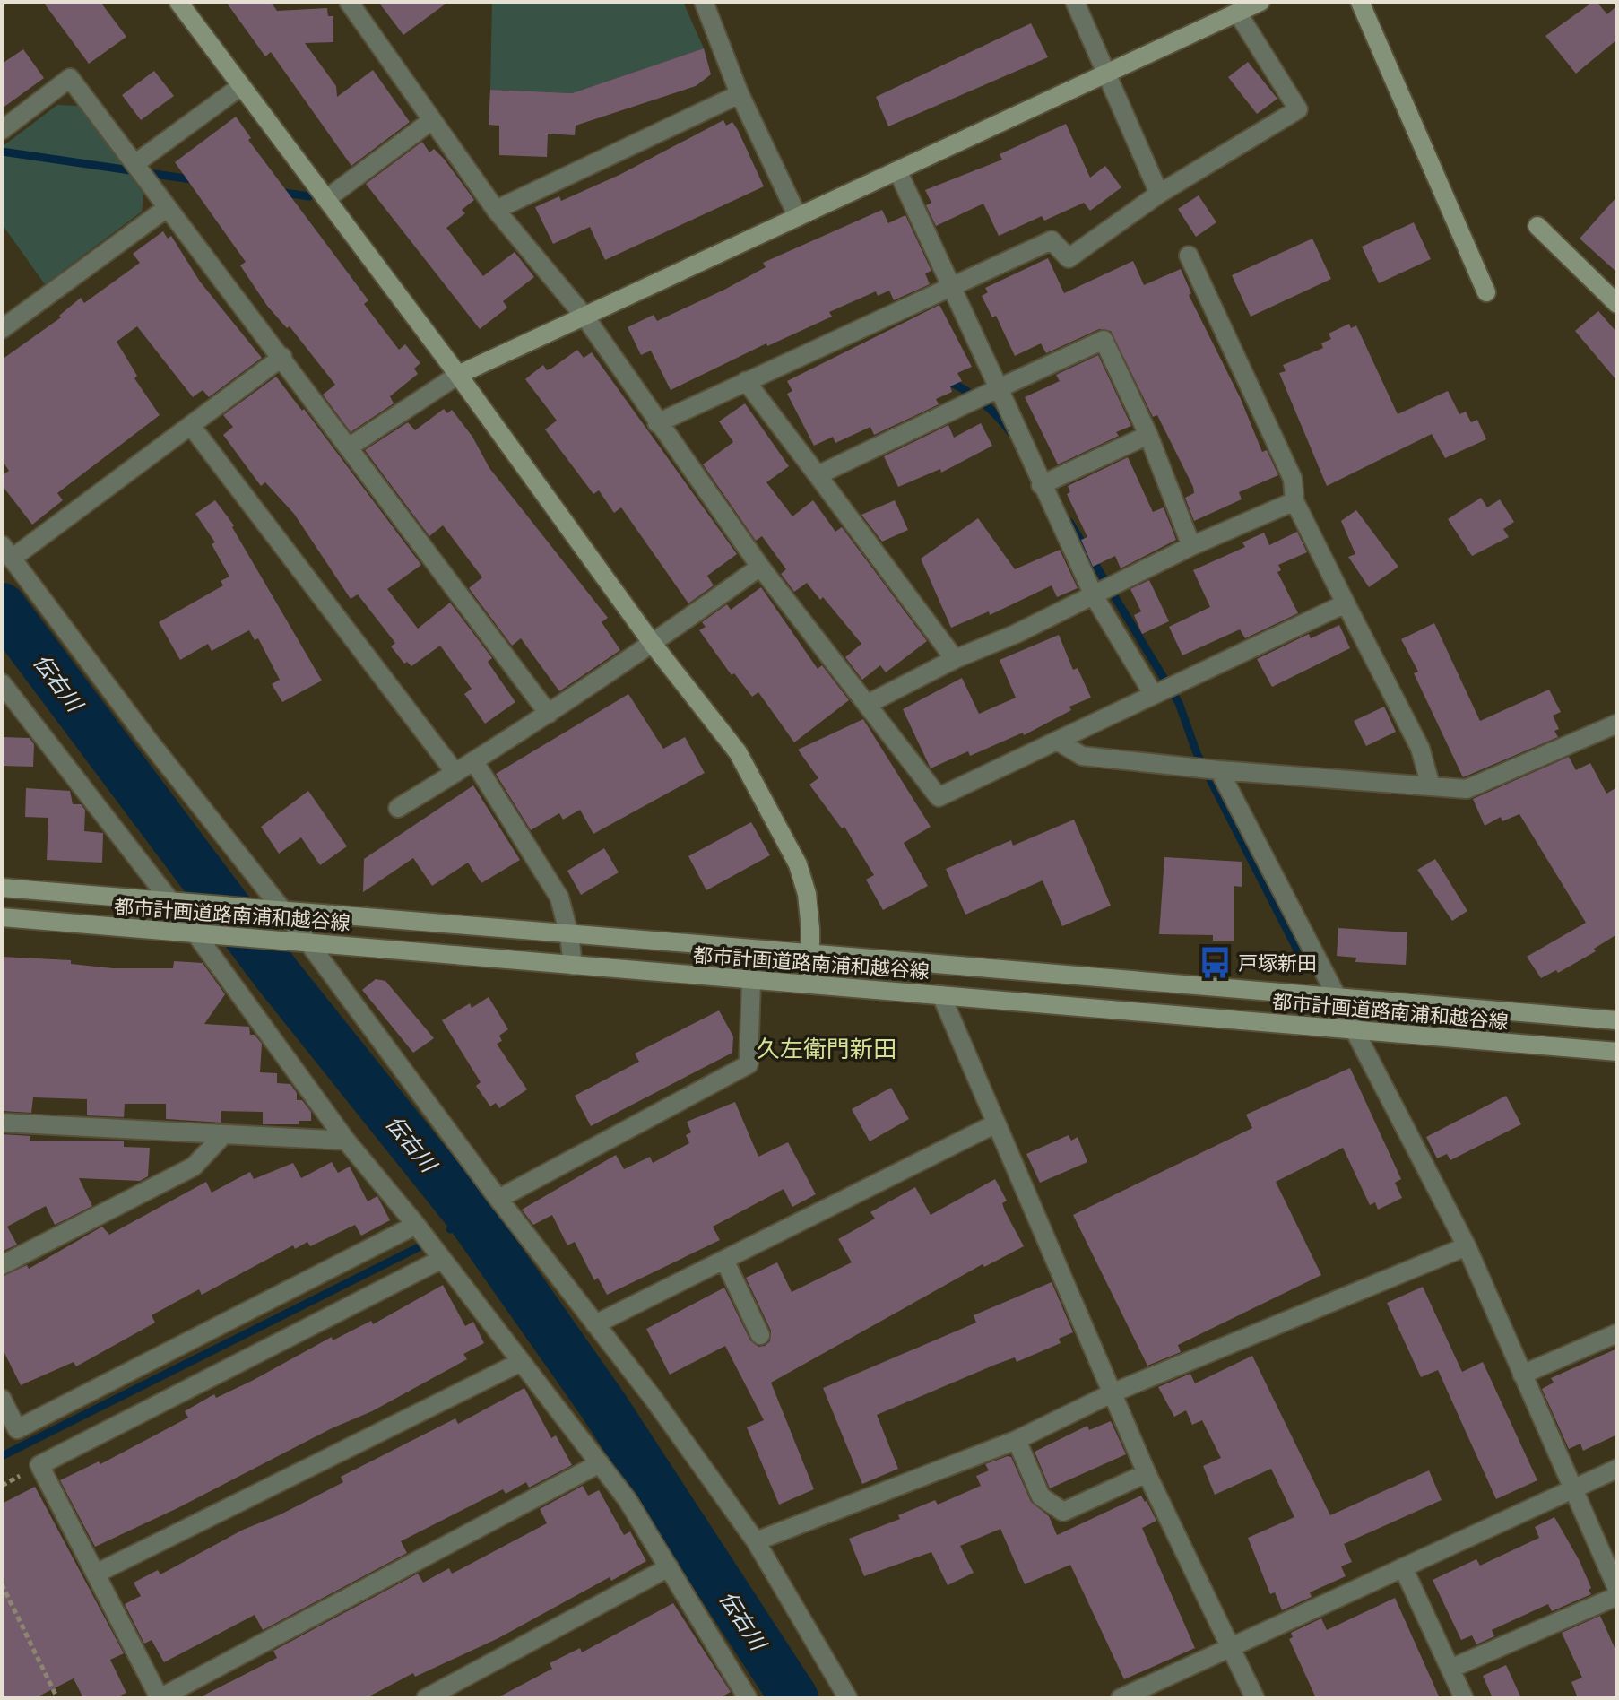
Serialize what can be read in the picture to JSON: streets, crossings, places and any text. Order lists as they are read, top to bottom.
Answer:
{
  "streets": {
    "street": ["都市計画道路南浦和越谷線"]
  },
  "districts": ["久左衛門新田"],
  "water": ["伝右川"],
  "places": {
    "bus stop": ["戸塚新田"]
  }
}
